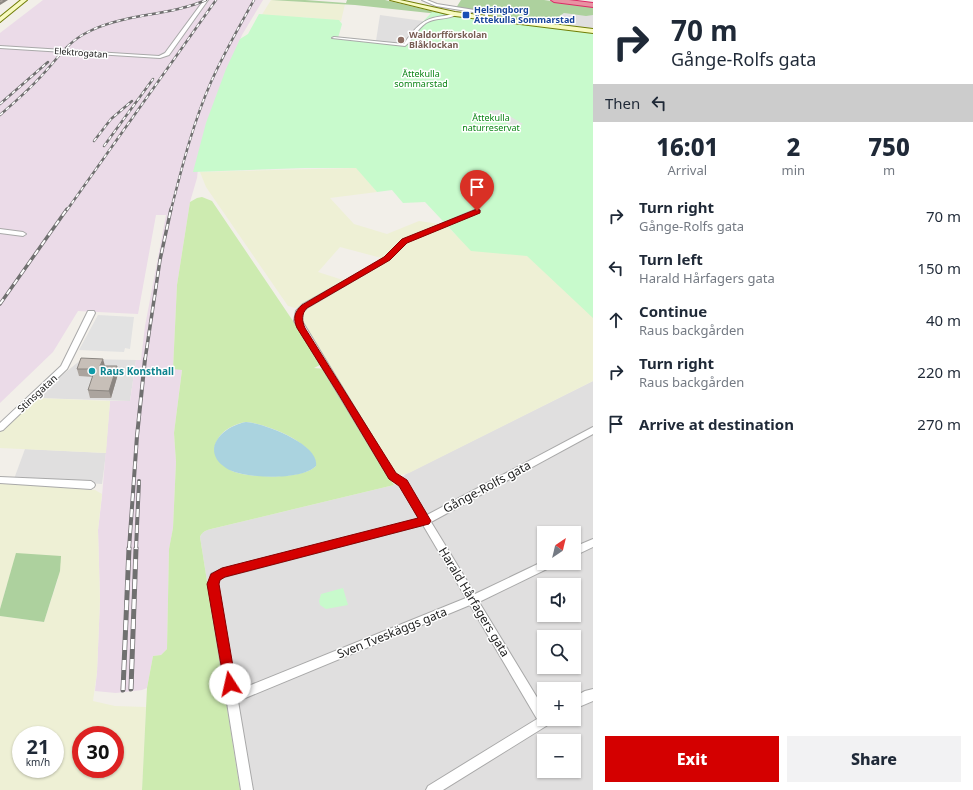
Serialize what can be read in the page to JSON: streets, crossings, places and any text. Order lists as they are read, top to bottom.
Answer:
{
  "streets": {
    "street": [
      "Elektrogatan",
      "Stinsgatan",
      "Gånge-Rolfs gata",
      "Harald Hårfagers gata",
      "Sven Tveskäggs gata"
    ]
  },
  "crossings": [
    ["Gånge-Rolfs gata", "Harald Hårfagers gata"],
    ["Gånge-Rolfs gata", "Sven Tveskäggs gata"],
    ["Harald Hårfagers gata", "Sven Tveskäggs gata"]
  ],
  "parks": ["Ättekulla sommarstad", "Ättekulla naturreservat"],
  "places": {
    "transit": ["Helsingborg Ättekulla Sommarstad"],
    "other": ["Waldorfförskolan Blåklockan", "Raus Konsthall"]
  },
  "north": "top right",
  "page": {
    "turn": ["70 m", "Gånge-Rolfs gata"],
    "then": "Then",
    "eta": [
      "16:01",
      "Arrival",
      "2",
      "min",
      "750",
      "m"
    ],
    "list": [
      {
        "name": "Turn right",
        "note": "Gånge-Rolfs gata",
        "value": "70 m"
      },
      {
        "name": "Turn left",
        "note": "Harald Hårfagers gata",
        "value": "150 m"
      },
      {
        "name": "Continue",
        "note": "Raus backgården",
        "value": "40 m"
      },
      {
        "name": "Turn right",
        "note": "Raus backgården",
        "value": "220 m"
      },
      {
        "name": "Arrive at destination",
        "value": "270 m"
      }
    ],
    "map_buttons": ["+", "−"],
    "speed": "21 km/h",
    "limit": "30",
    "buttons": ["Exit", "Share"]
  }
}
